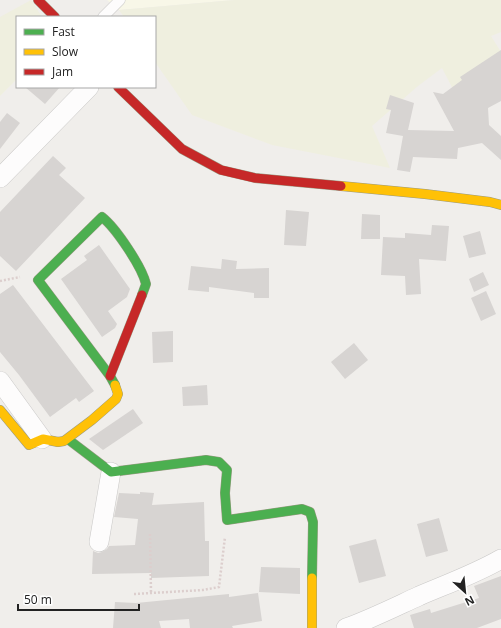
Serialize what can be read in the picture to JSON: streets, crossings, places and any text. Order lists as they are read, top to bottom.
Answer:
{
  "legend": ["Fast", "Slow", "Jam"],
  "scale_bar": "50 m",
  "north": "bottom right"
}
